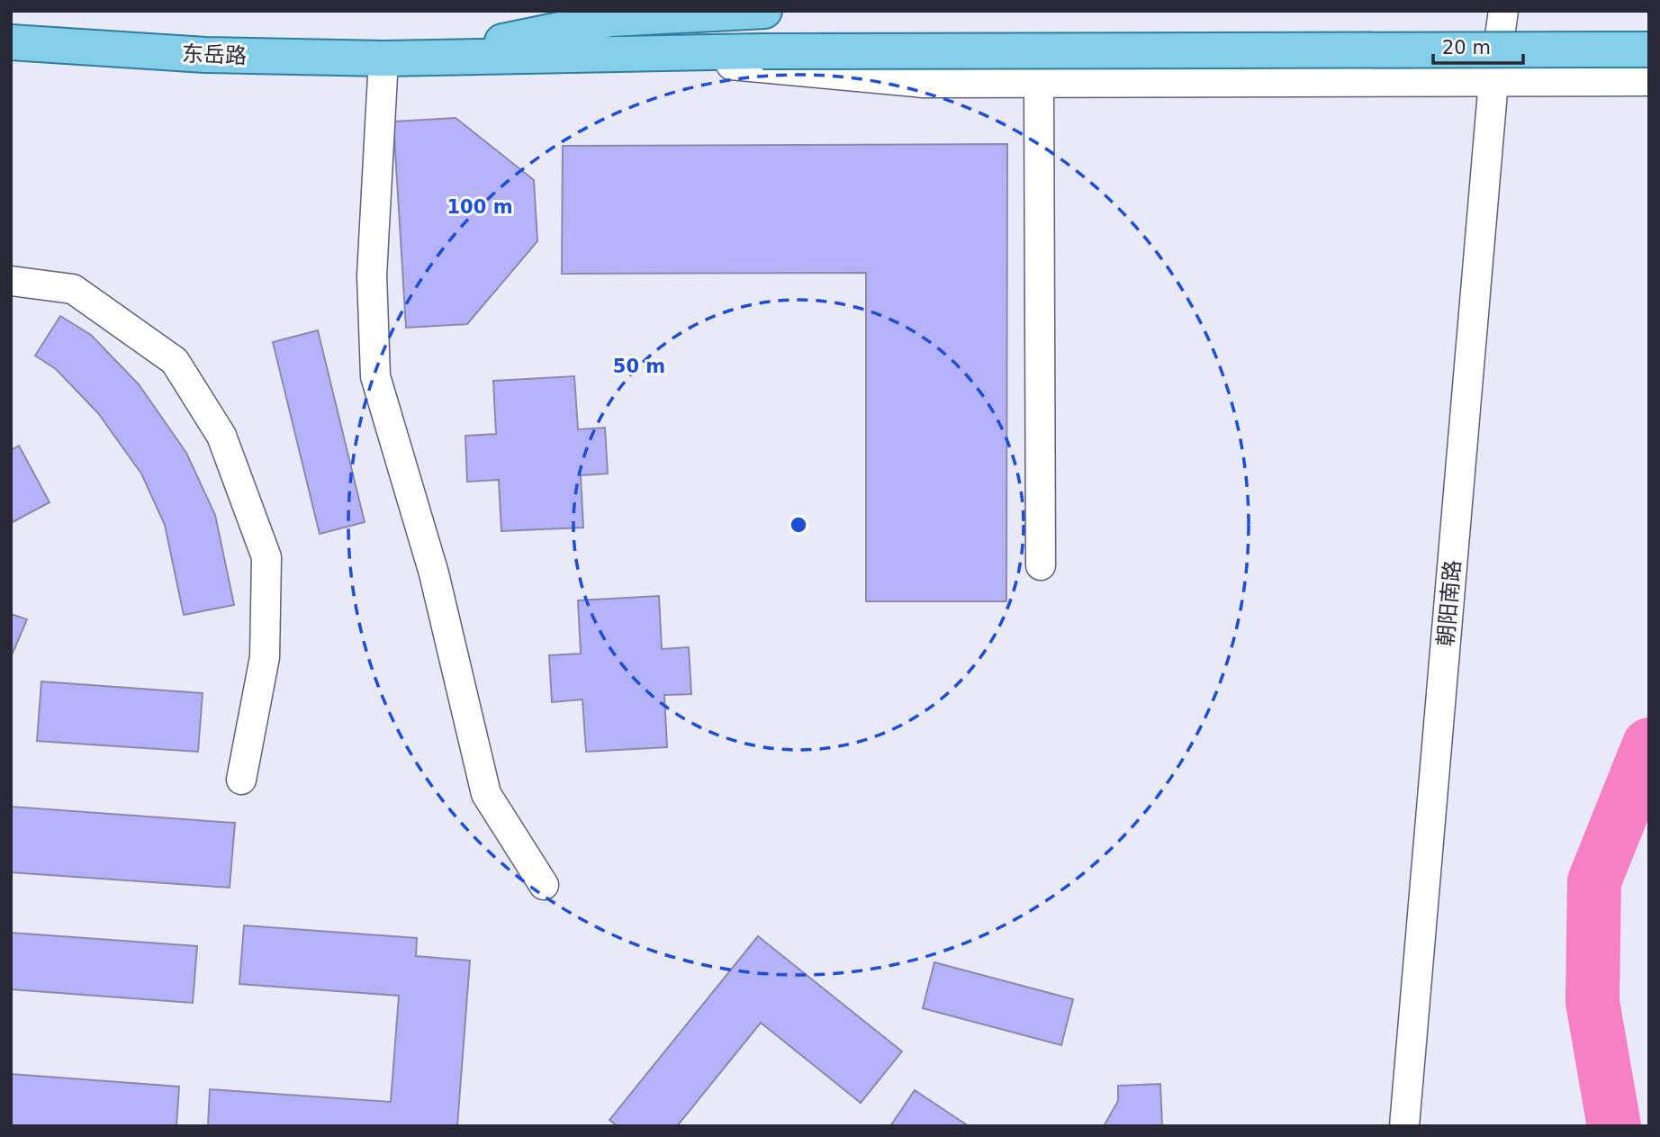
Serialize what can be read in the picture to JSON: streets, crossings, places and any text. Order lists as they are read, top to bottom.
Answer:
{
  "streets": {
    "main road": ["东岳路"],
    "street": ["朝阳南路"]
  },
  "scale_bar": "20 m",
  "rings": ["100 m", "50 m"]
}
